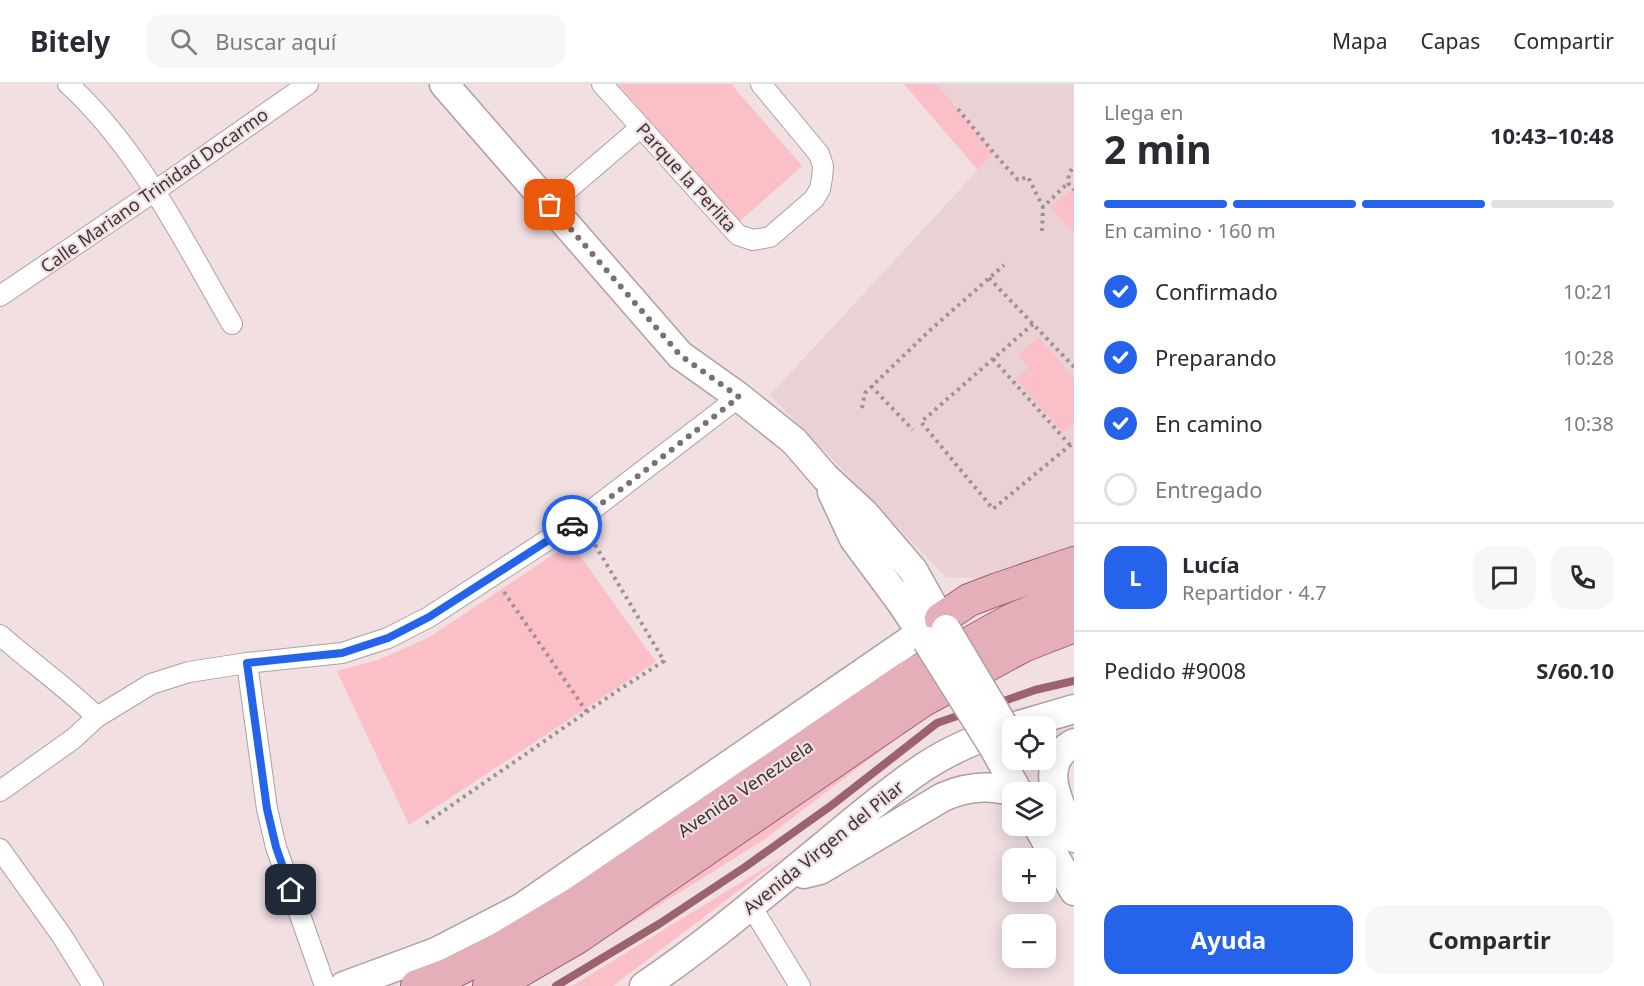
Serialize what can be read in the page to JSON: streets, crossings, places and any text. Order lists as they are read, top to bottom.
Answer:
{
  "streets": {
    "main road": ["Avenida Venezuela", "Avenida Virgen del Pilar"],
    "street": ["Parque la Perlita", "Calle Mariano Trinidad Docarmo"]
  },
  "page": {
    "header": "Bitely",
    "search": "Buscar aquí",
    "nav": ["Mapa", "Capas", "Compartir"],
    "heading": ["2 min", "Llega en", "10:43–10:48"],
    "panel": [
      "Lucía",
      "Repartidor · 4.7",
      "Pedido #9008",
      "S/60.10"
    ],
    "bar": "En camino · 160 m",
    "list": [
      ["Confirmado", "10:21"],
      ["Preparando", "10:28"],
      ["En camino", "10:38"],
      "Entregado"
    ],
    "round": "L",
    "map_buttons": ["+", "−"],
    "buttons": ["Ayuda", "Compartir"]
  }
}
